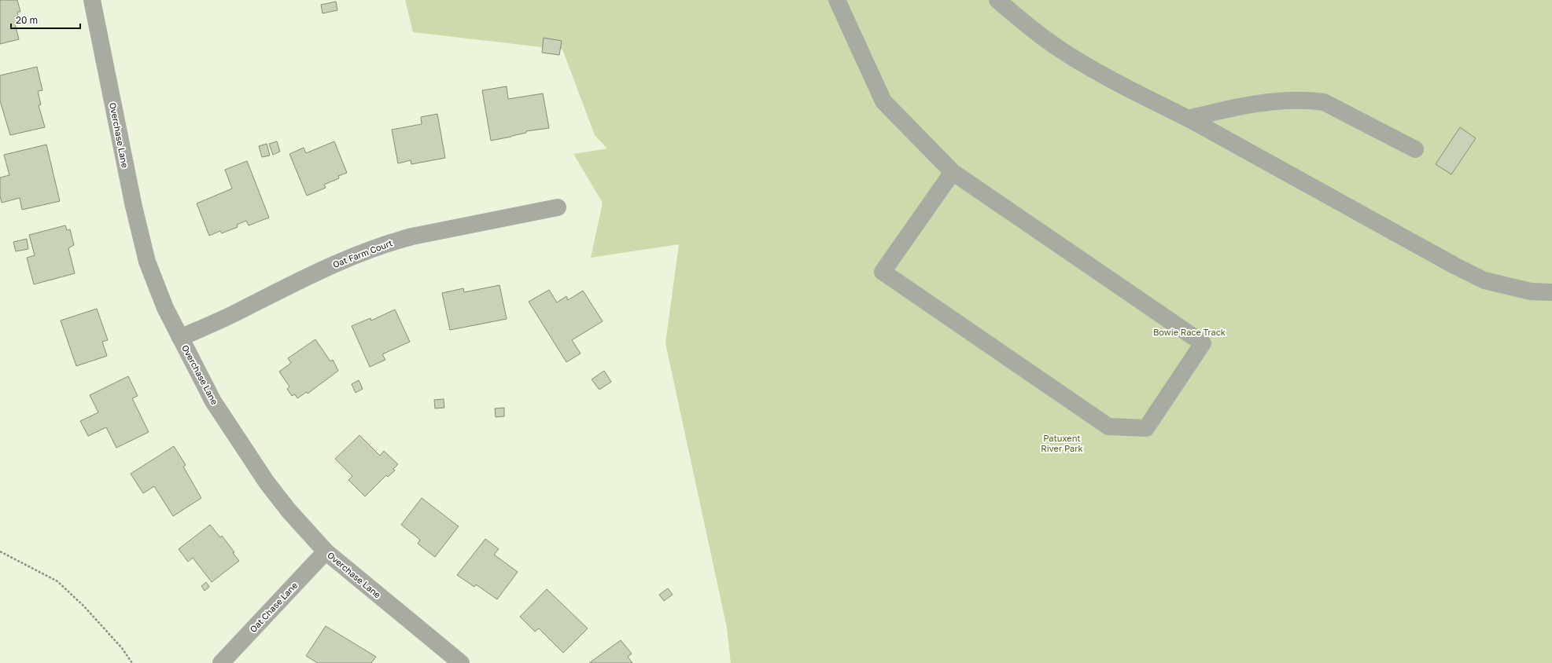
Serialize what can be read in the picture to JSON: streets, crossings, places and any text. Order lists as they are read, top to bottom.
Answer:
{
  "streets": {
    "street": ["Overchase Lane", "Oat Farm Court", "Oat Chase Lane"]
  },
  "crossings": [
    ["Overchase Lane", "Oat Farm Court"],
    ["Overchase Lane", "Oat Chase Lane"]
  ],
  "parks": ["Bowie Race Track", "Patuxent River Park"],
  "scale_bar": "20 m"
}
